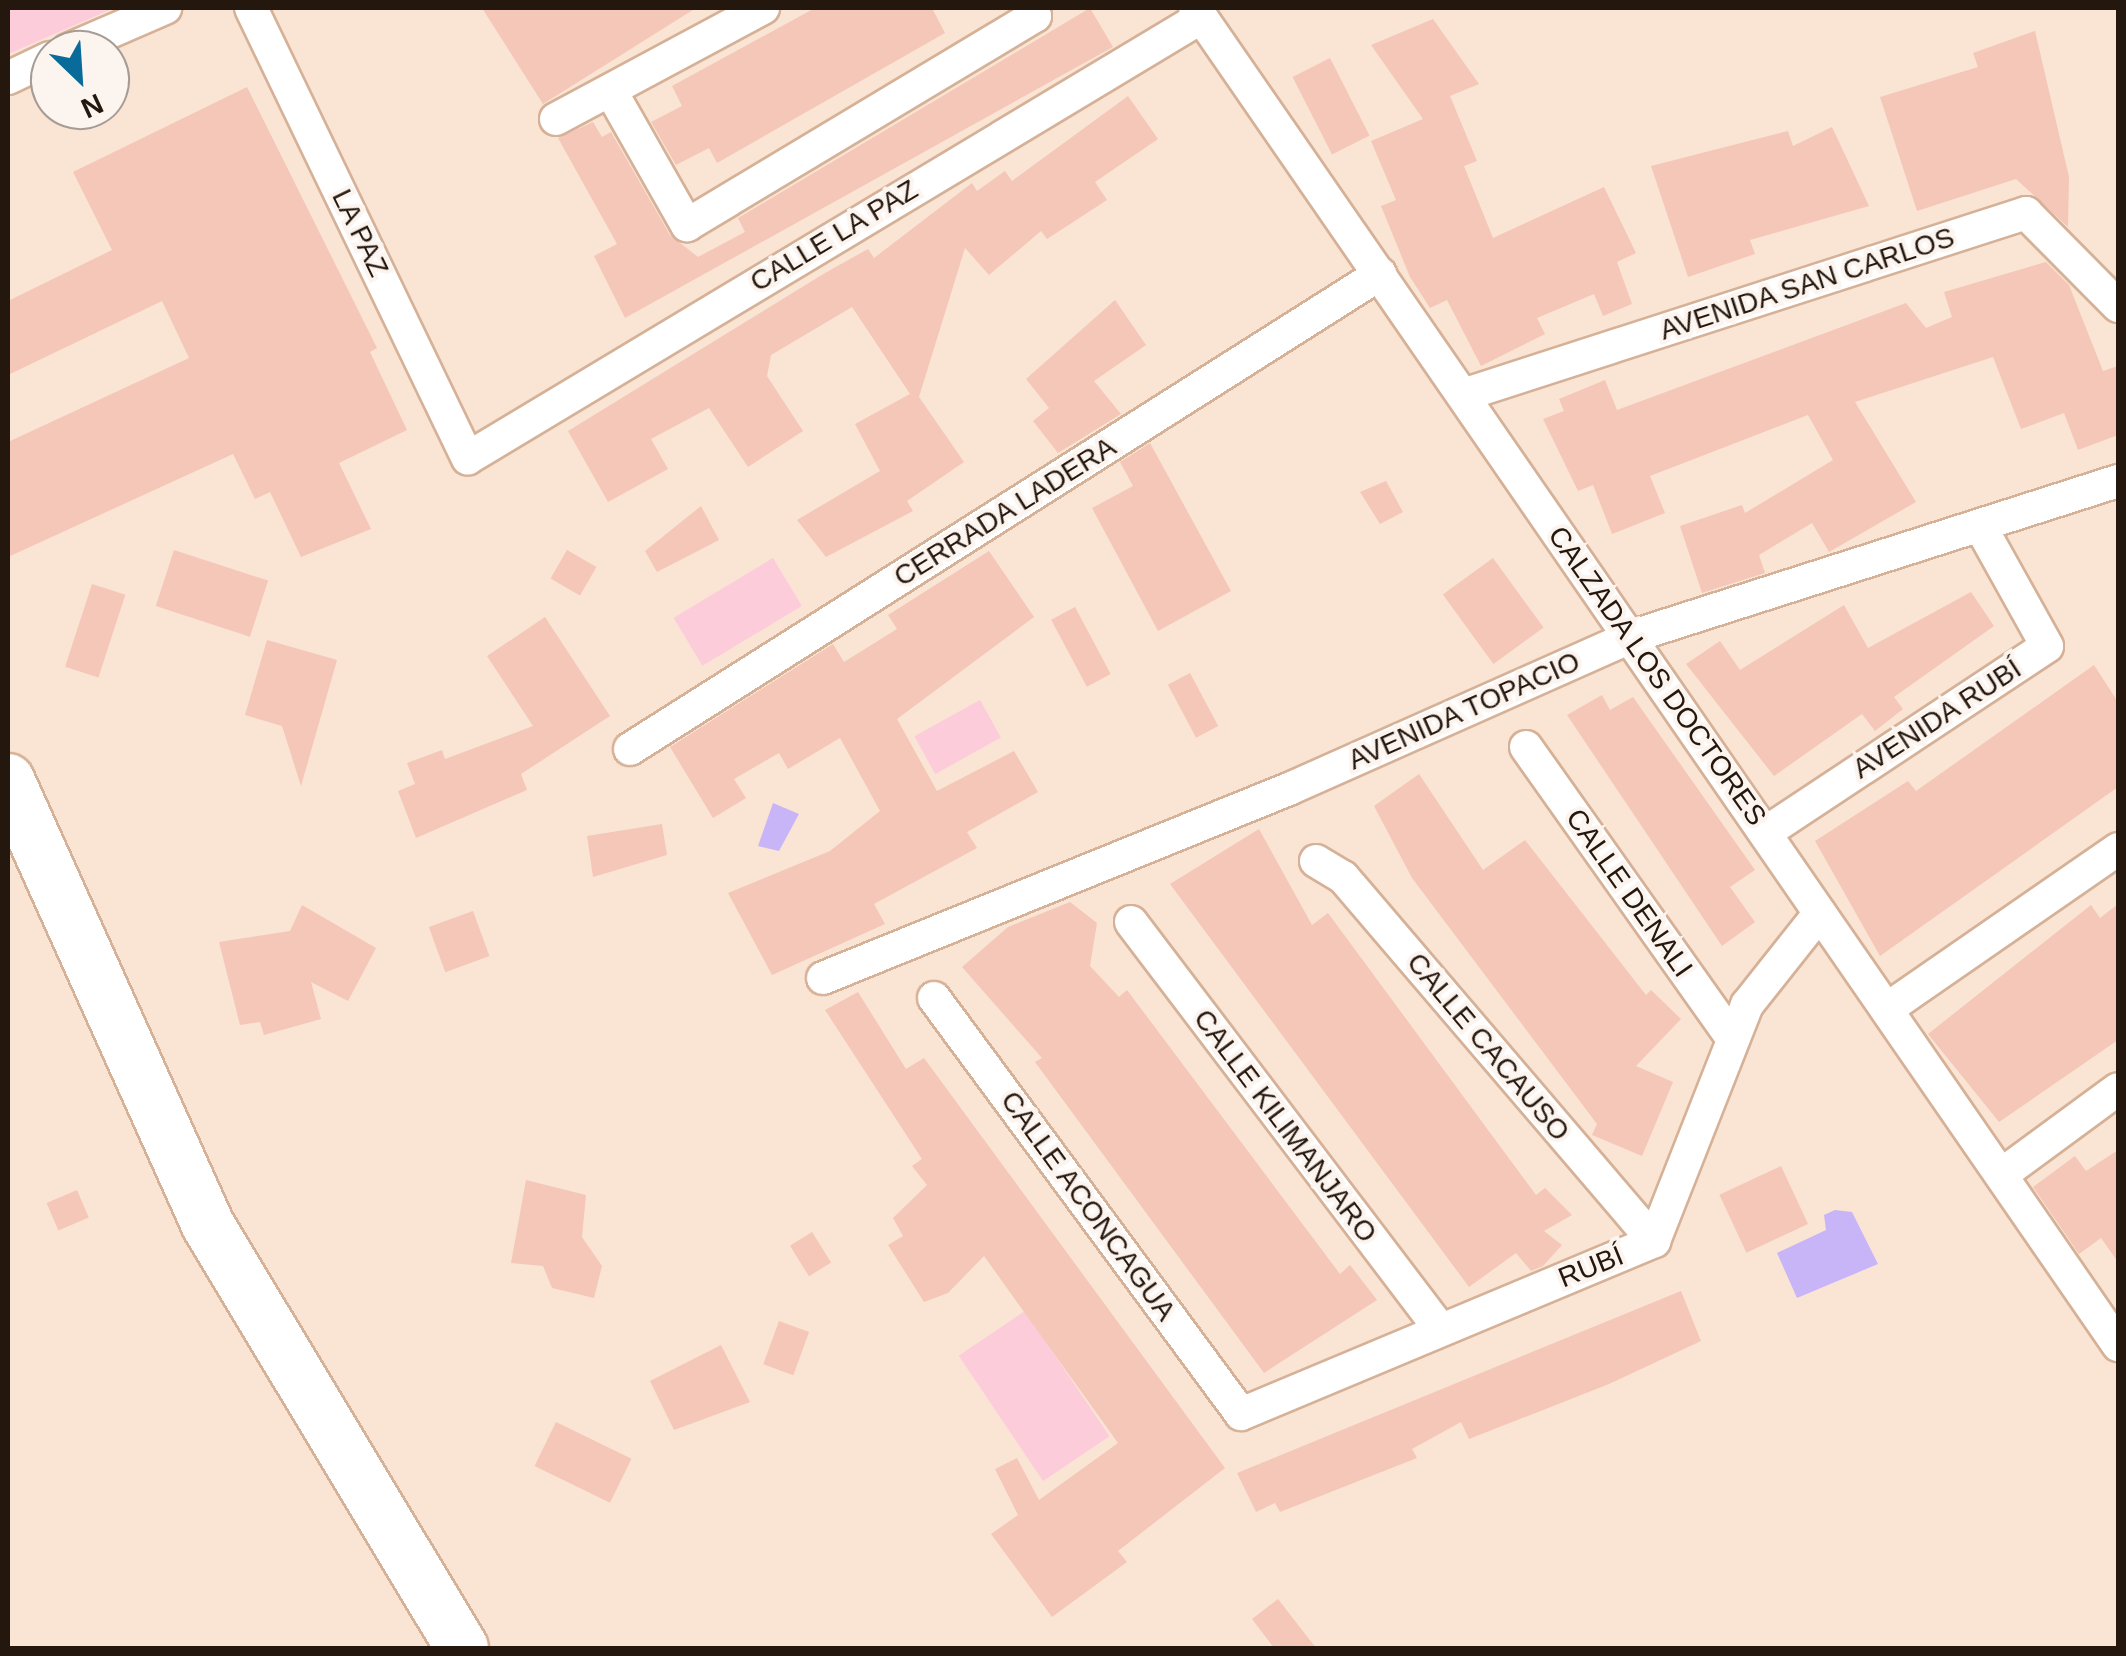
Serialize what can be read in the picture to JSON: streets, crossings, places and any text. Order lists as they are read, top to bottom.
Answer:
{
  "streets": {
    "street": [
      "LA PAZ",
      "CALLE LA PAZ",
      "AVENIDA SAN CARLOS",
      "CERRADA LADERA",
      "CALZADA LOS DOCTORES",
      "AVENIDA TOPACIO",
      "AVENIDA RUBÍ",
      "CALLE DENALI",
      "CALLE CACAUSO",
      "CALLE KILIMANJARO",
      "CALLE ACONCAGUA",
      "RUBÍ"
    ]
  },
  "crossings": [
    ["LA PAZ", "CALLE LA PAZ"],
    ["CALLE LA PAZ", "CALZADA LOS DOCTORES"],
    ["AVENIDA SAN CARLOS", "CALZADA LOS DOCTORES"],
    ["CERRADA LADERA", "CALZADA LOS DOCTORES"],
    ["CALZADA LOS DOCTORES", "AVENIDA TOPACIO"],
    ["CALZADA LOS DOCTORES", "AVENIDA RUBÍ"],
    ["CALZADA LOS DOCTORES", "RUBÍ"],
    ["AVENIDA TOPACIO", "AVENIDA RUBÍ"],
    ["CALLE DENALI", "RUBÍ"],
    ["CALLE CACAUSO", "RUBÍ"],
    ["CALLE KILIMANJARO", "RUBÍ"],
    ["CALLE ACONCAGUA", "RUBÍ"]
  ],
  "north": "bottom right"
}
